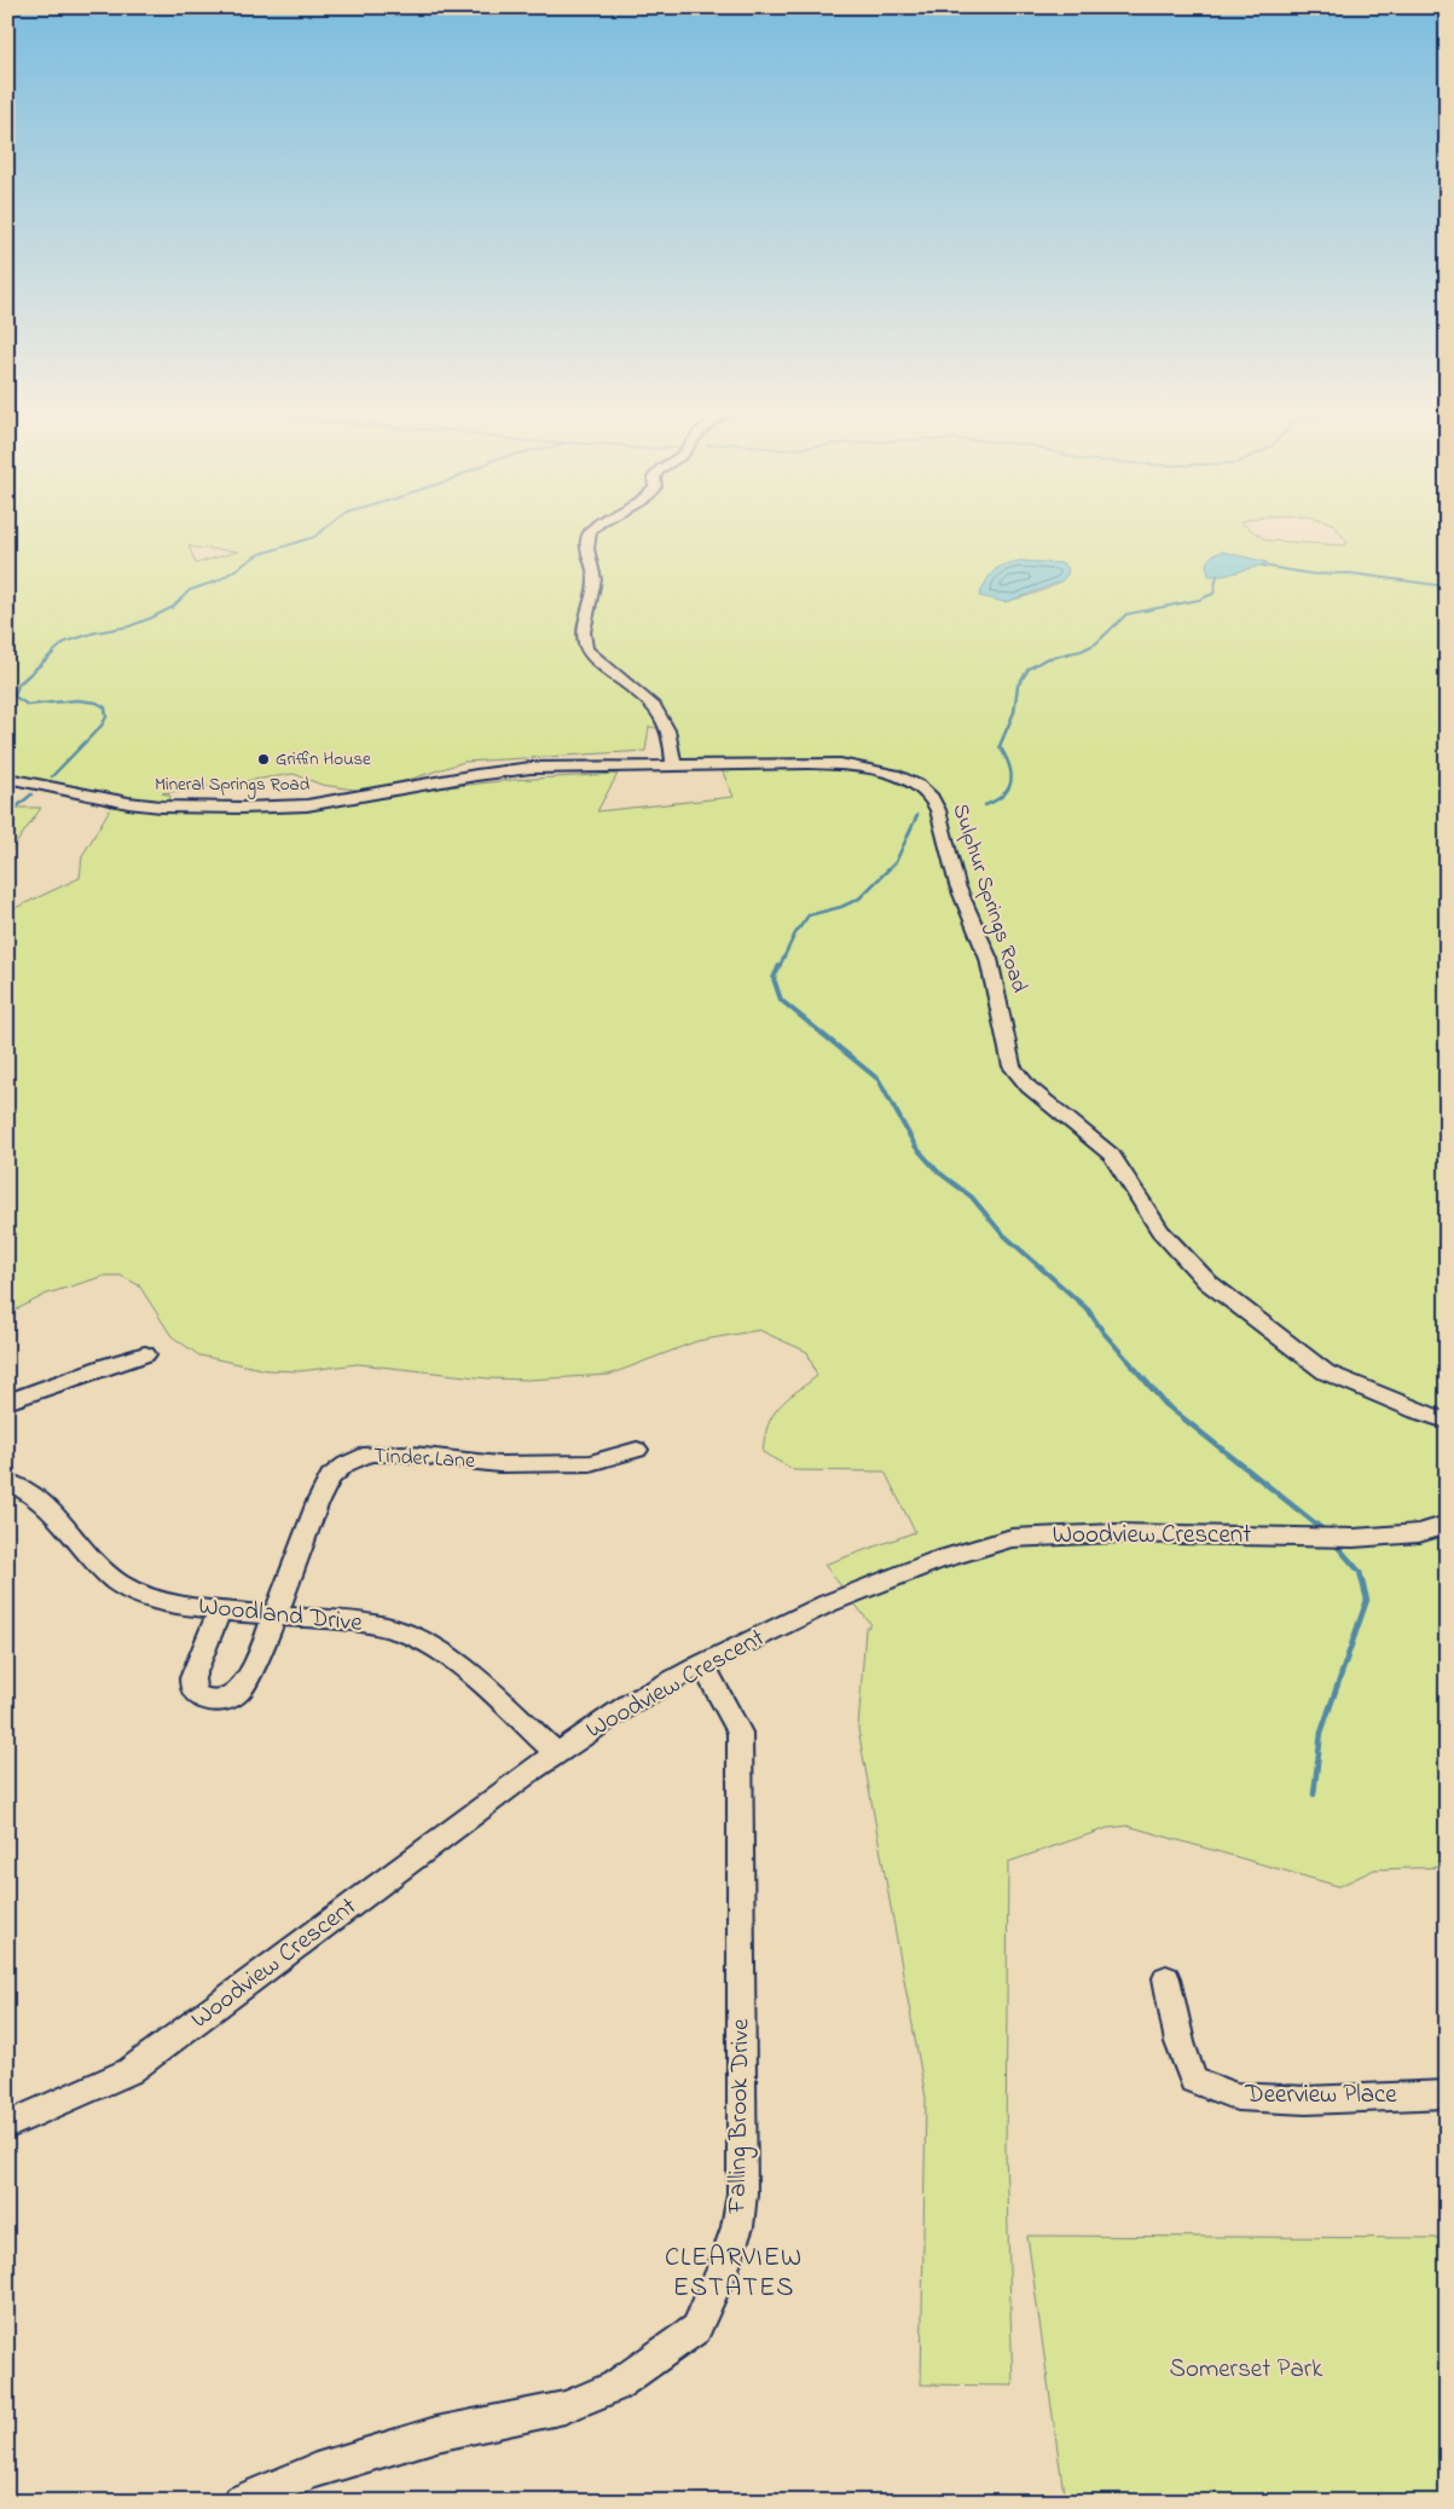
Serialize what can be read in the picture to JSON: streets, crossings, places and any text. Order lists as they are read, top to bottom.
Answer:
{
  "streets": {
    "street": [
      "Mineral Springs Road",
      "Sulphur Springs Road",
      "Tinder Lane",
      "Woodview Crescent",
      "Woodland Drive",
      "Deerview Place",
      "Falling Brook Drive"
    ]
  },
  "crossings": [
    ["Mineral Springs Road", "Sulphur Springs Road"],
    ["Tinder Lane", "Woodland Drive"],
    ["Woodview Crescent", "Woodland Drive"],
    ["Woodview Crescent", "Falling Brook Drive"]
  ],
  "districts": ["CLEARVIEW ESTATES"],
  "parks": ["Somerset Park"],
  "places": ["Griffin House"]
}
